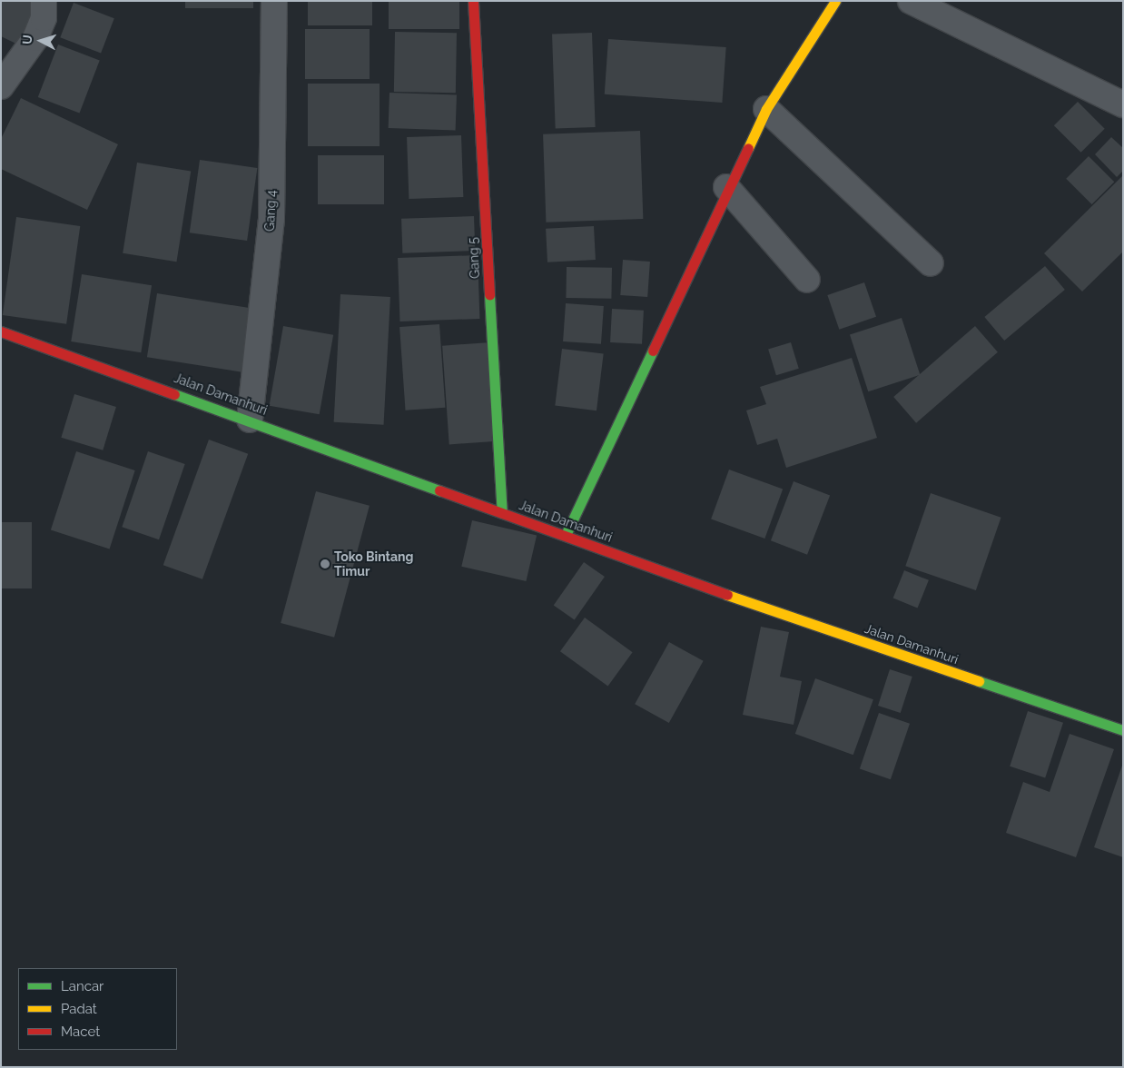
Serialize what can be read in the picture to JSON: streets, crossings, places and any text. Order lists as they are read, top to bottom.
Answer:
{
  "streets": {
    "street": ["Gang 4", "Gang 5", "Jalan Damanhuri"]
  },
  "crossings": [
    ["Gang 4", "Jalan Damanhuri"],
    ["Gang 5", "Jalan Damanhuri"]
  ],
  "places": ["Toko Bintang Timur"],
  "legend": ["Lancar", "Padat", "Macet"],
  "north": "left"
}
